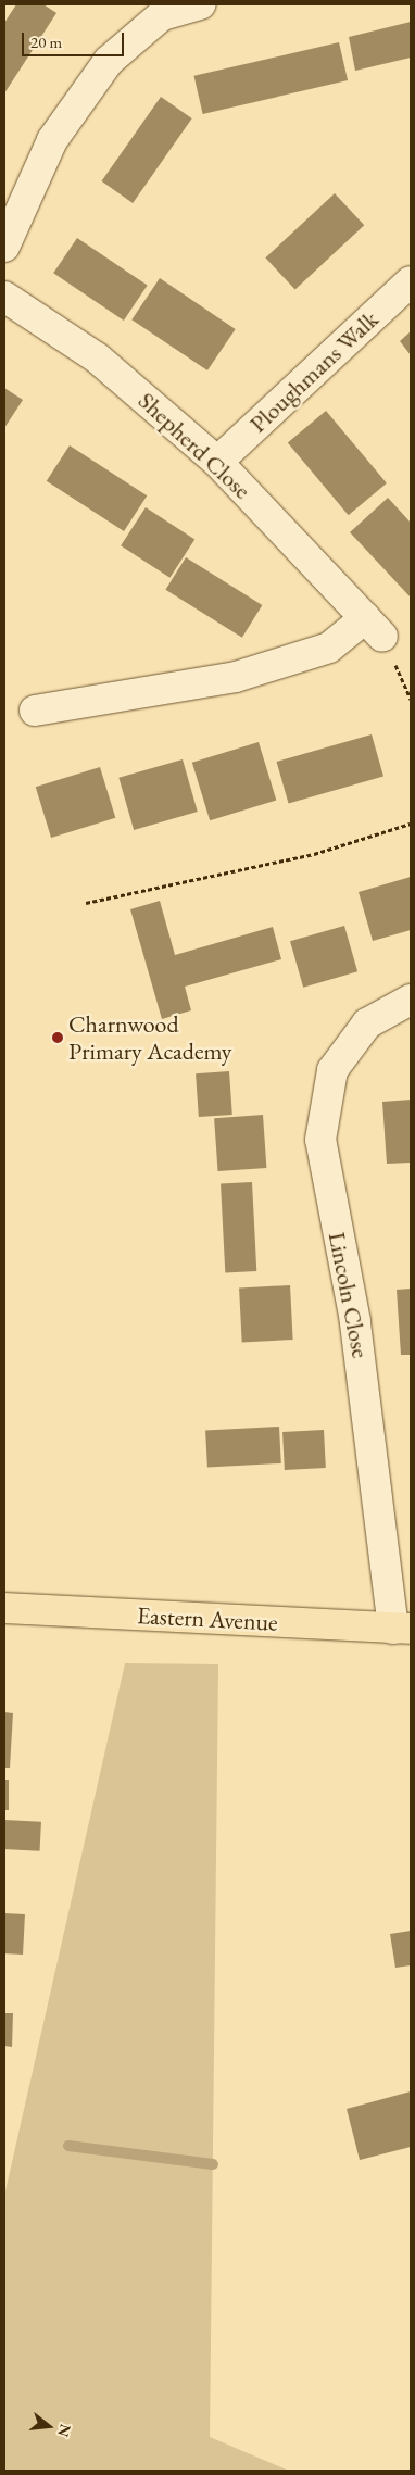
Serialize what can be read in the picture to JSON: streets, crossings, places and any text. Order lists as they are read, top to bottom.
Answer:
{
  "streets": {
    "highway": ["Eastern Avenue"],
    "street": ["Ploughmans Walk", "Shepherd Close", "Lincoln Close"]
  },
  "crossings": [
    ["Ploughmans Walk", "Shepherd Close"],
    ["Lincoln Close", "Eastern Avenue"]
  ],
  "places": ["Charnwood Primary Academy"],
  "scale_bar": "20 m",
  "north": "right"
}
